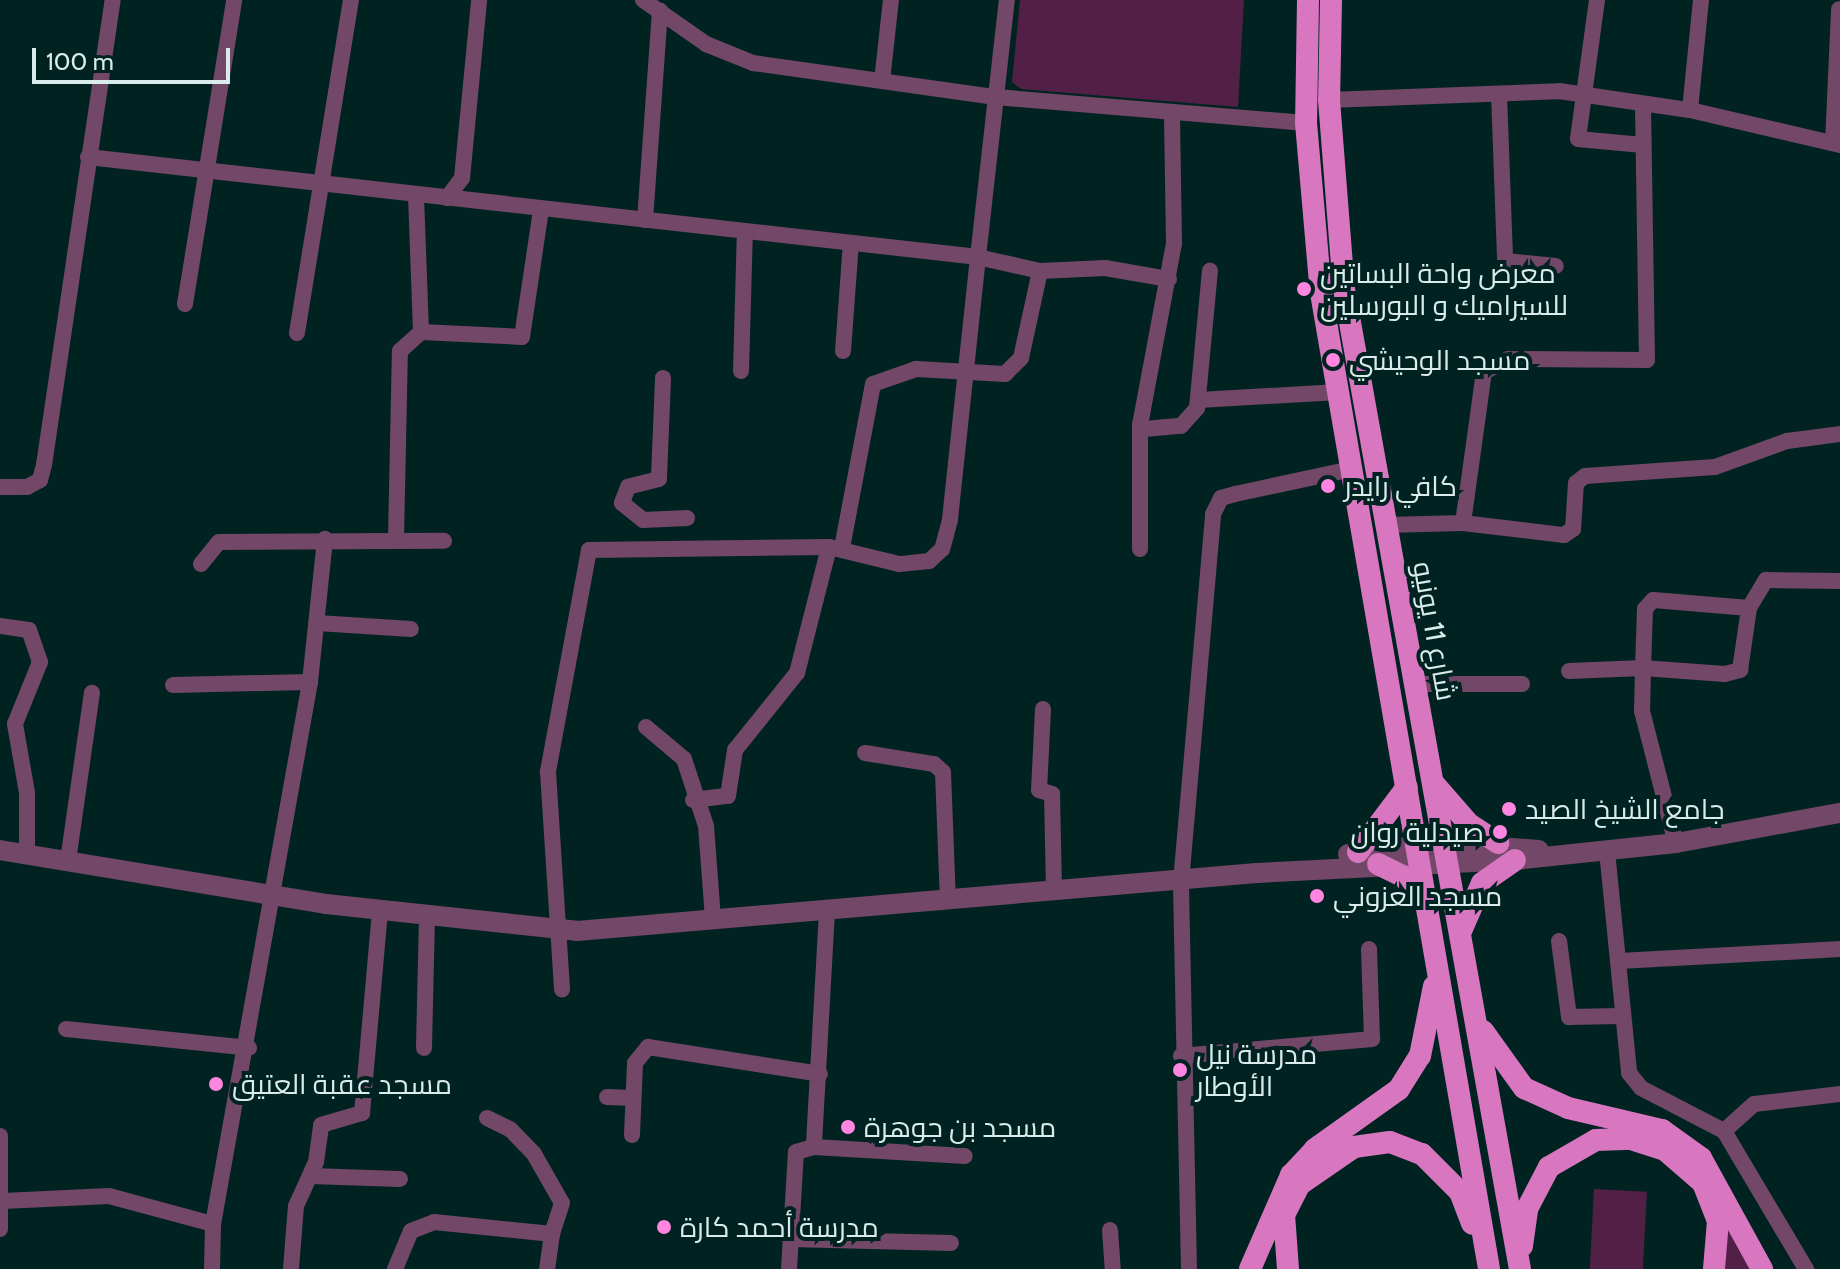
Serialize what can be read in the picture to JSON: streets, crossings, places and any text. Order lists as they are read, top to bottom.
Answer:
{
  "streets": {
    "highway": ["شارع 11 يونيو"]
  },
  "places": [
    "معرض واحة البساتين للسيراميك و البورسلين",
    "مسجد الوحيشي",
    "كافي رايدر",
    "جامع الشيخ الصيد",
    "صيدلية روان",
    "مسجد العزوني",
    "مدرسة نيل الأوطار",
    "مسجد عقبة العتيق",
    "مسجد بن جوهرة",
    "مدرسة أحمد كارة"
  ],
  "scale_bar": "100 m"
}
